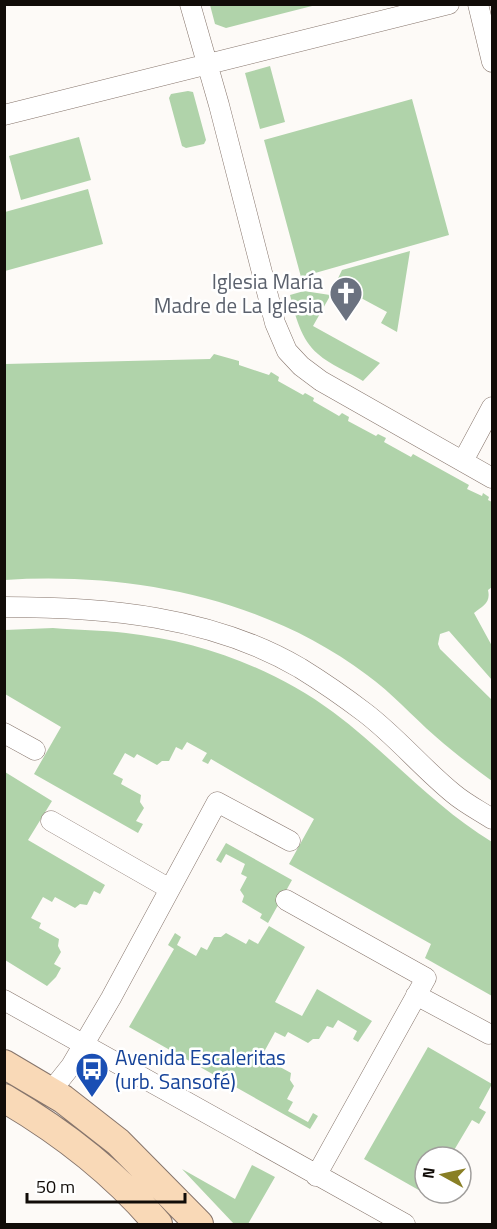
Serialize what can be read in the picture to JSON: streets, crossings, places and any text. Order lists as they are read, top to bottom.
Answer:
{
  "places": {
    "church": ["Iglesia María Madre de La Iglesia"],
    "bus stop": ["Avenida Escaleritas (urb. Sansofé)"]
  },
  "scale_bar": "50 m",
  "north": "left"
}
